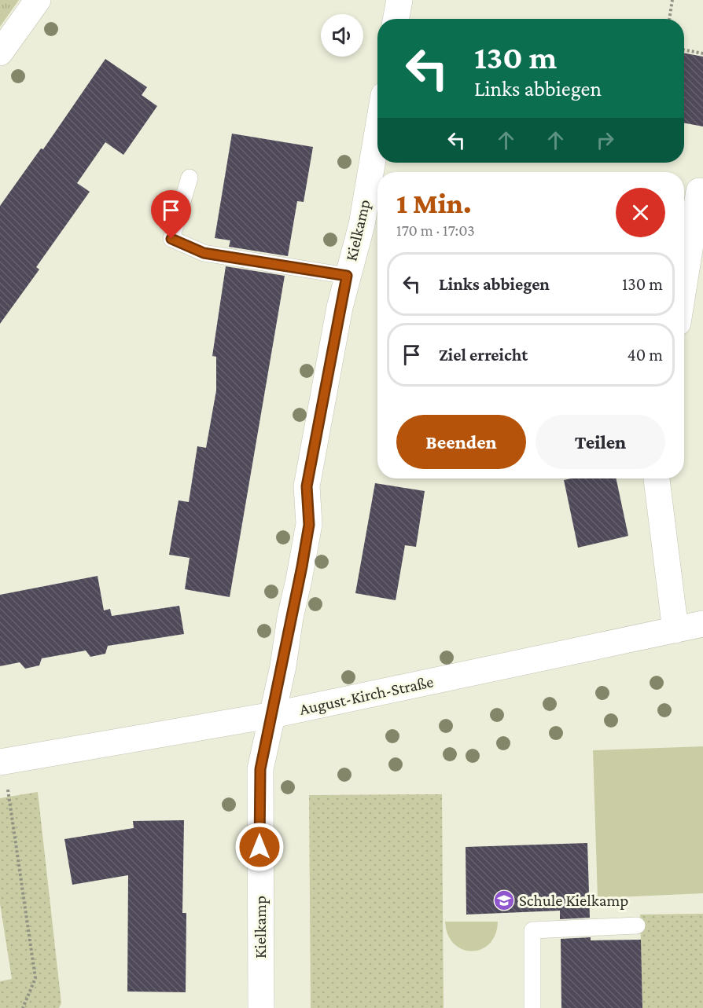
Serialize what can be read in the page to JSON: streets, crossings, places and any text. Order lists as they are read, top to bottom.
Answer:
{
  "streets": {
    "street": ["Kielkamp", "August-Kirch-Straße"]
  },
  "crossings": [
    ["Kielkamp", "August-Kirch-Straße"]
  ],
  "places": {
    "school or university": ["Schule Kielkamp"]
  },
  "page": {
    "turn": ["130 m", "Links abbiegen"],
    "heading": ["1 Min.", "170 m · 17:03"],
    "list": [
      {
        "name": "Links abbiegen",
        "value": "130 m"
      },
      {
        "name": "Ziel erreicht",
        "value": "40 m"
      }
    ],
    "buttons": ["Beenden", "Teilen"]
  }
}
